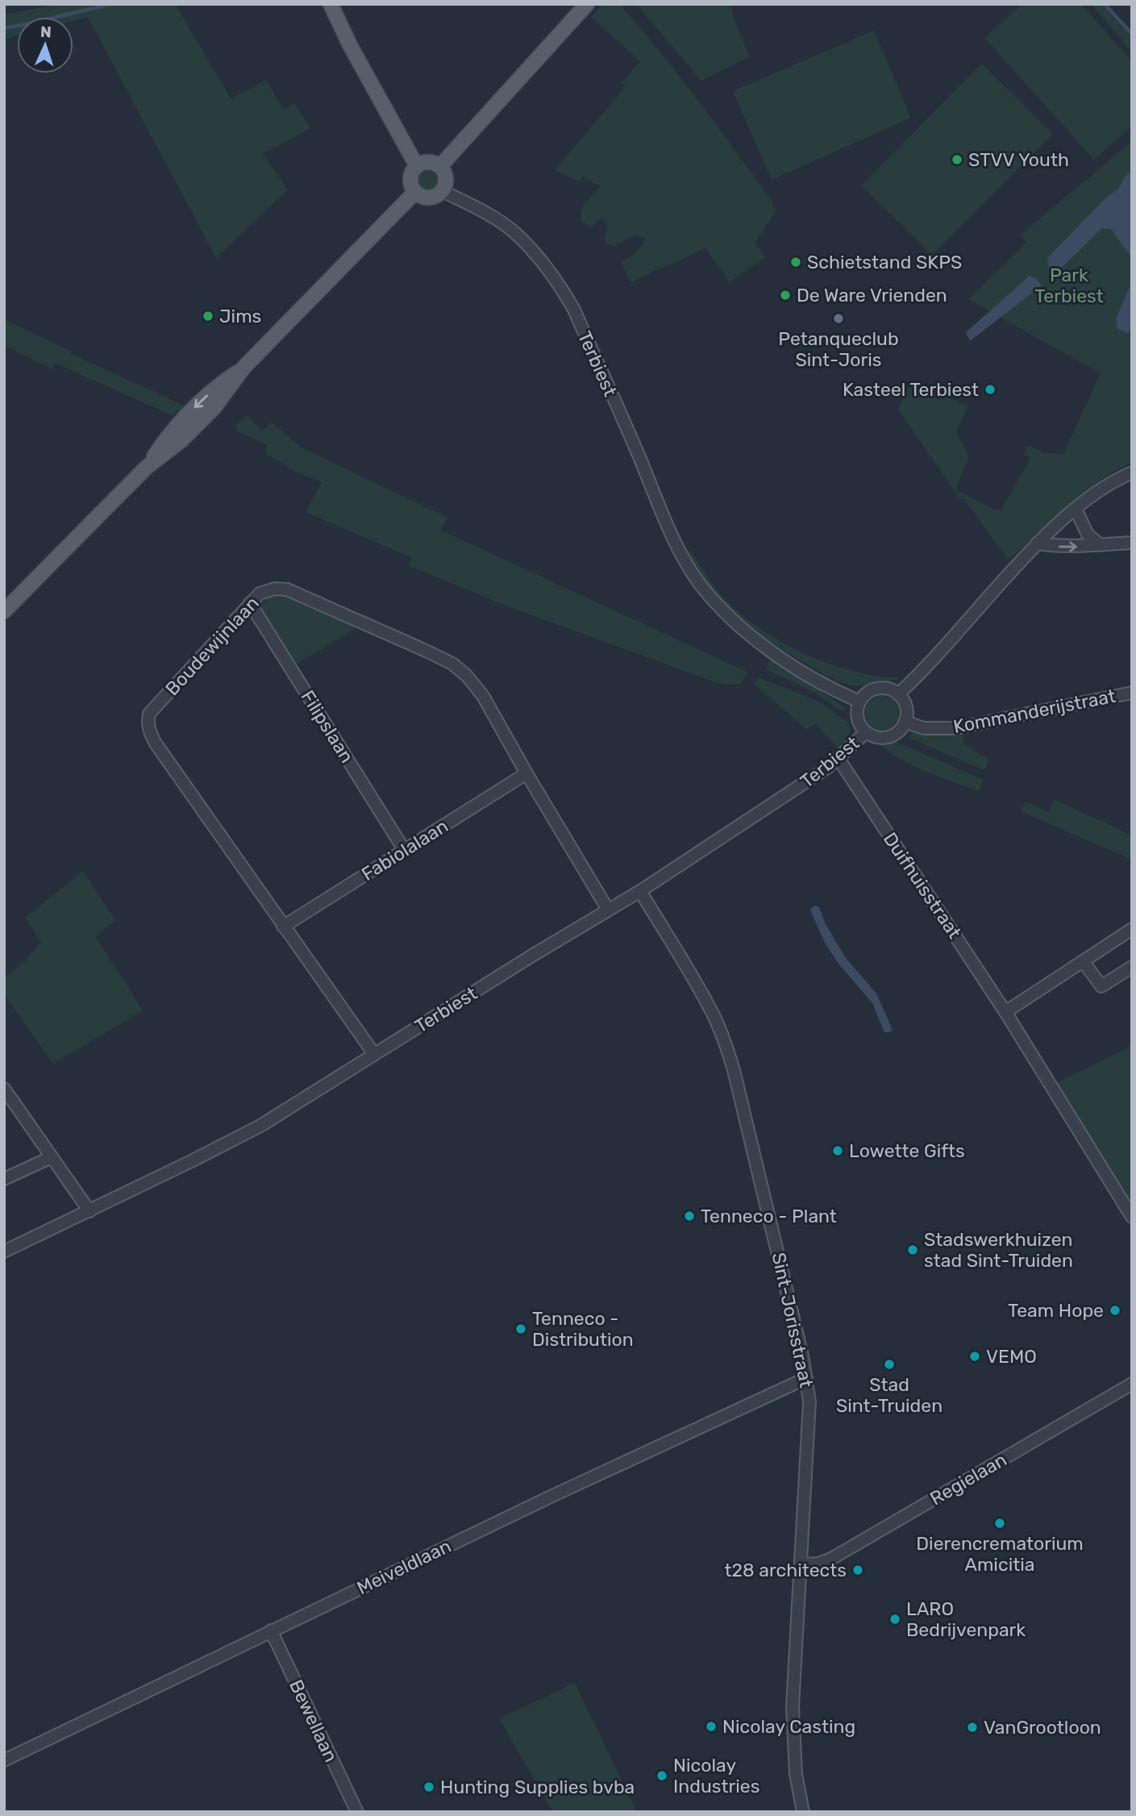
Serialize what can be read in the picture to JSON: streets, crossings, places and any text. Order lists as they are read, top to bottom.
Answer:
{
  "streets": {
    "street": [
      "Terbiest",
      "Boudewijnlaan",
      "Kommanderijstraat",
      "Filipslaan",
      "Fabiolalaan",
      "Duifhuisstraat",
      "Sint-Jorisstraat",
      "Regielaan",
      "Meiveldlaan",
      "Bewellaan"
    ]
  },
  "crossings": [
    ["Terbiest", "Boudewijnlaan"],
    ["Terbiest", "Kommanderijstraat"],
    ["Terbiest", "Duifhuisstraat"],
    ["Terbiest", "Sint-Jorisstraat"],
    ["Boudewijnlaan", "Filipslaan"],
    ["Boudewijnlaan", "Fabiolalaan"],
    ["Filipslaan", "Fabiolalaan"],
    ["Sint-Jorisstraat", "Regielaan"],
    ["Sint-Jorisstraat", "Meiveldlaan"],
    ["Meiveldlaan", "Bewellaan"]
  ],
  "parks": ["Park Terbiest"],
  "places": [
    "STVV Youth",
    "Schietstand SKPS",
    "De Ware Vrienden",
    "Jims",
    "Petanqueclub Sint-Joris",
    "Kasteel Terbiest",
    "Lowette Gifts",
    "Tenneco - Plant",
    "Stadswerkhuizen stad Sint-Truiden",
    "Team Hope",
    "Tenneco - Distribution",
    "VEMO",
    "Stad Sint-Truiden",
    "Dierencrematorium Amicitia",
    "t28 architects",
    "LARO Bedrijvenpark",
    "Nicolay Casting",
    "VanGrootloon",
    "Nicolay Industries",
    "Hunting Supplies bvba"
  ],
  "north": "top"
}
